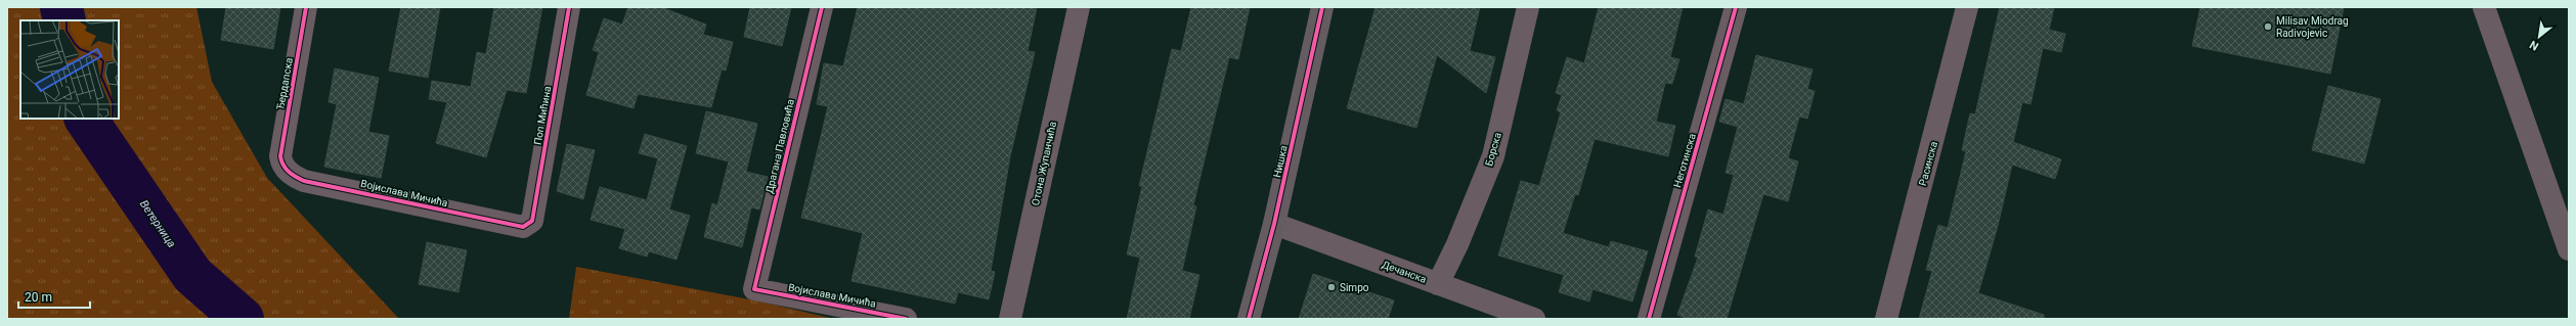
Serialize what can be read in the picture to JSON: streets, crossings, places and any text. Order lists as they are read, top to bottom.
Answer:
{
  "streets": {
    "main road": ["Нишка"],
    "street": [
      "Ђердапска",
      "Поп Мићина",
      "Драгана Павловића",
      "Борска",
      "Неготинска",
      "Отона Жупанчића",
      "Расинска",
      "Војислава Мичића",
      "Дечанска"
    ]
  },
  "crossings": [
    ["Ђердапска", "Војислава Мичића"],
    ["Поп Мићина", "Војислава Мичића"],
    ["Драгана Павловића", "Војислава Мичића"],
    ["Борска", "Дечанска"],
    ["Нишка", "Дечанска"]
  ],
  "water": ["Ветерница"],
  "places": ["Milisav Miodrag Radivojevic", "Simpo"],
  "scale_bar": "20 m",
  "north": "bottom left"
}
